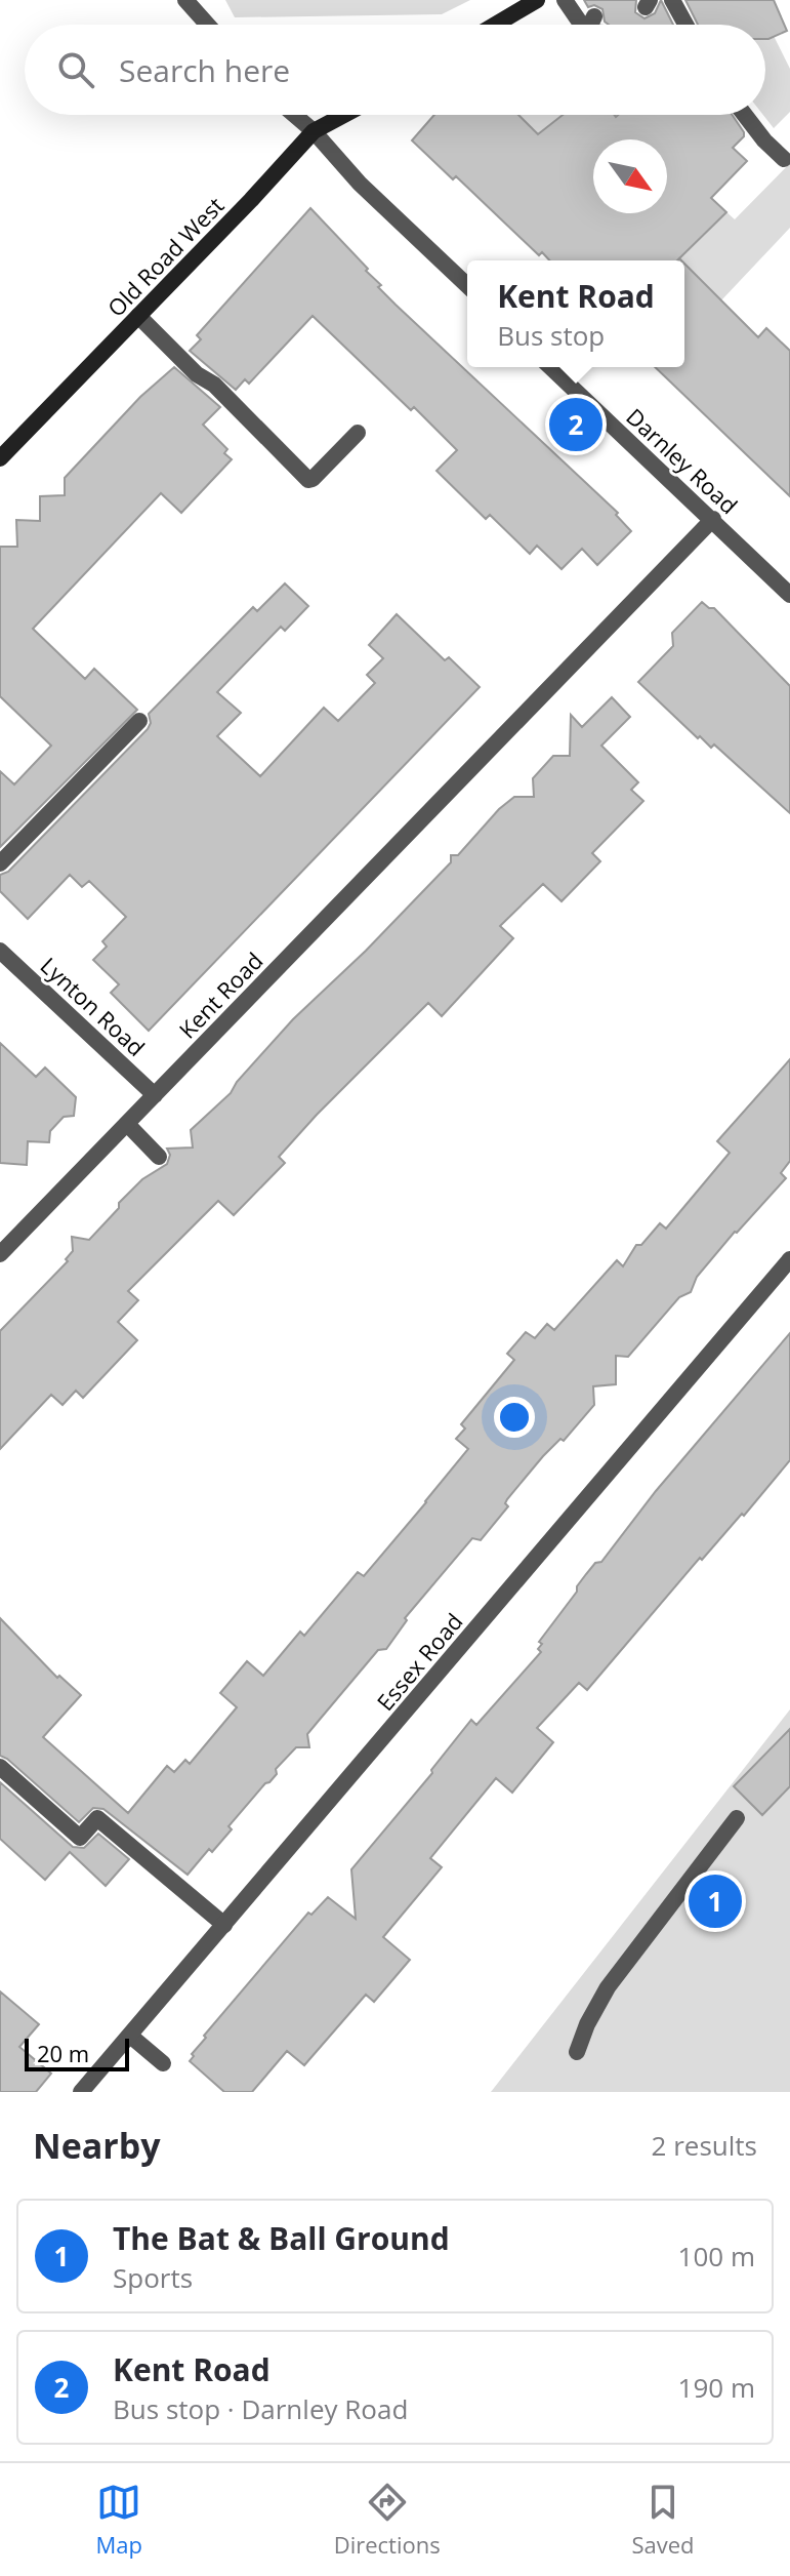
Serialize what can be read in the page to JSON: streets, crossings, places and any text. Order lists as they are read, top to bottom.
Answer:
{
  "streets": {
    "main road": ["Old Road West"],
    "street": [
      "Darnley Road",
      "Kent Road",
      "Lynton Road",
      "Essex Road"
    ]
  },
  "crossings": [
    ["Darnley Road", "Kent Road"],
    ["Kent Road", "Lynton Road"]
  ],
  "scale_bar": "20 m",
  "north": "bottom right",
  "page": {
    "search": "Search here",
    "popup": ["Kent Road", "Bus stop"],
    "pins": ["2", "1"],
    "scale": "20 m",
    "heading": ["Nearby", "2 results"],
    "list": [
      {
        "mark": "1",
        "name": "The Bat & Ball Ground",
        "note": "Sports",
        "value": "100 m"
      },
      {
        "mark": "2",
        "name": "Kent Road",
        "note": "Bus stop · Darnley Road",
        "value": "190 m"
      }
    ],
    "nav": ["Map", "Directions", "Saved"]
  }
}
